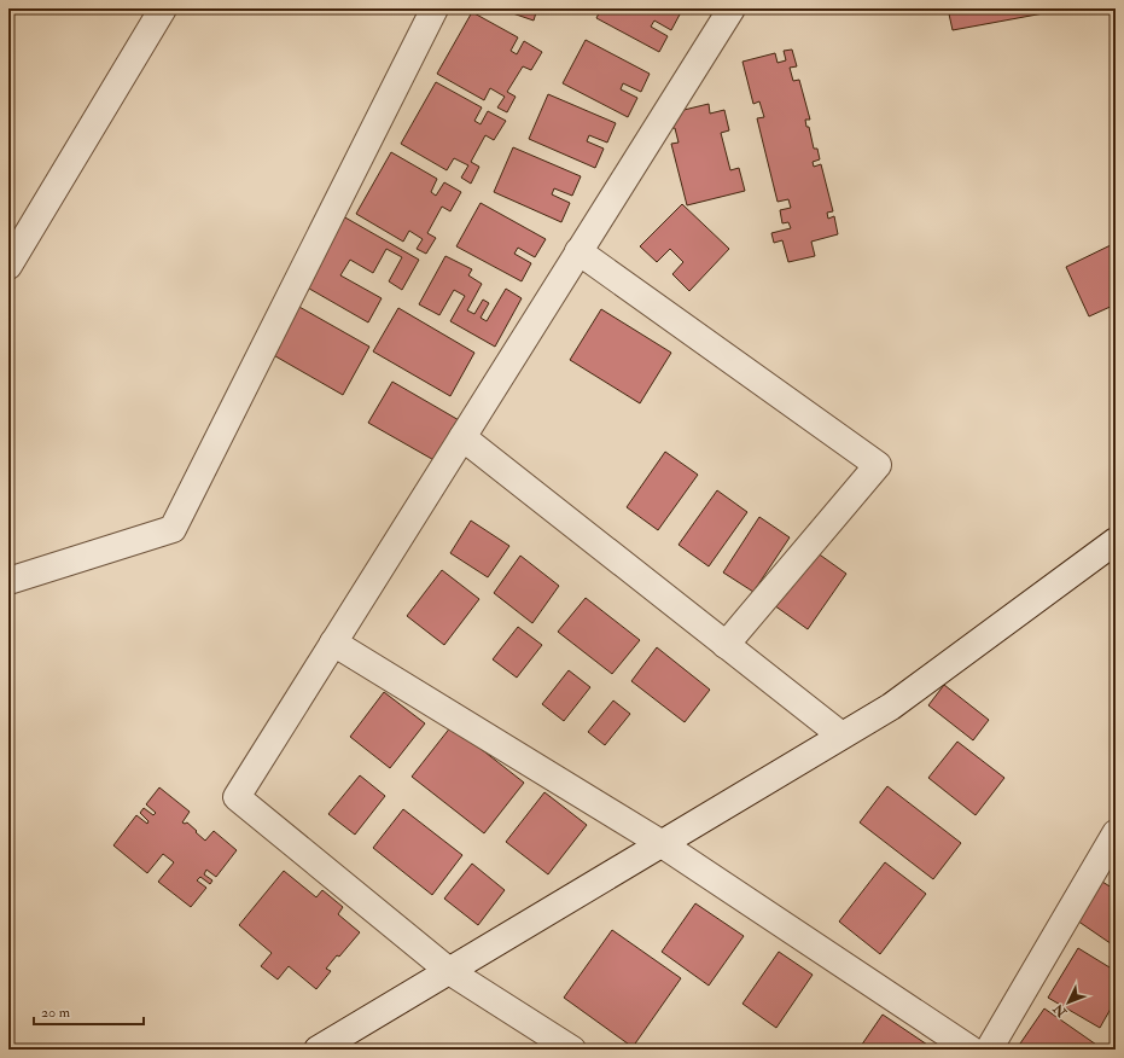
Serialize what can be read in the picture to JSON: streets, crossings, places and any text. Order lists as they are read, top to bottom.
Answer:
{
  "scale_bar": "20 m",
  "north": "bottom left"
}
